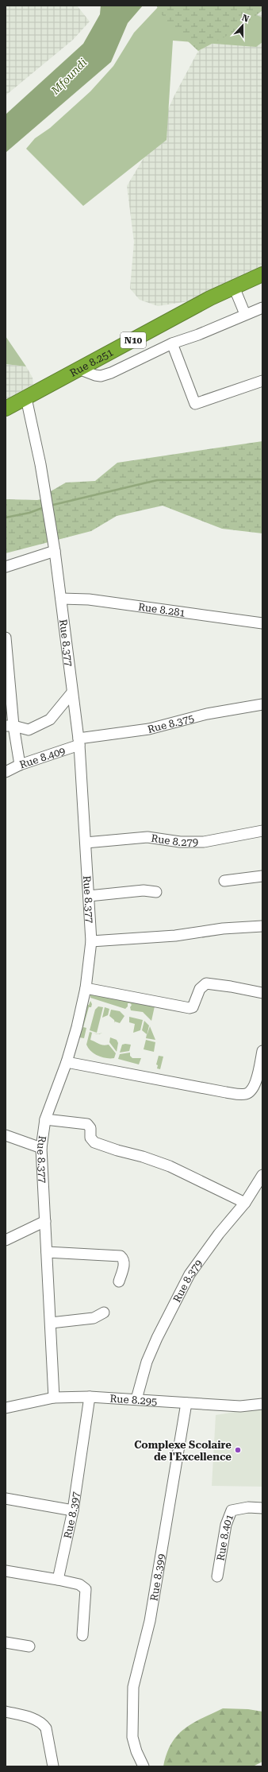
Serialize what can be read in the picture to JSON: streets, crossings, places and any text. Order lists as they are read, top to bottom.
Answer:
{
  "streets": {
    "highway": ["N10", "Rue 8.251"],
    "street": [
      "Rue 8.281",
      "Rue 8.377",
      "Rue 8.375",
      "Rue 8.409",
      "Rue 8.279",
      "Rue 8.379",
      "Rue 8.295",
      "Rue 8.397",
      "Rue 8.401",
      "Rue 8.399"
    ]
  },
  "crossings": [
    ["Rue 8.251", "Rue 8.377"],
    ["Rue 8.281", "Rue 8.377"],
    ["Rue 8.377", "Rue 8.375"],
    ["Rue 8.377", "Rue 8.409"],
    ["Rue 8.377", "Rue 8.279"],
    ["Rue 8.377", "Rue 8.295"],
    ["Rue 8.375", "Rue 8.409"],
    ["Rue 8.379", "Rue 8.295"],
    ["Rue 8.295", "Rue 8.397"],
    ["Rue 8.295", "Rue 8.399"]
  ],
  "water": ["Mfoundi"],
  "places": ["Complexe Scolaire de l'Excellence"],
  "north": "top"
}
